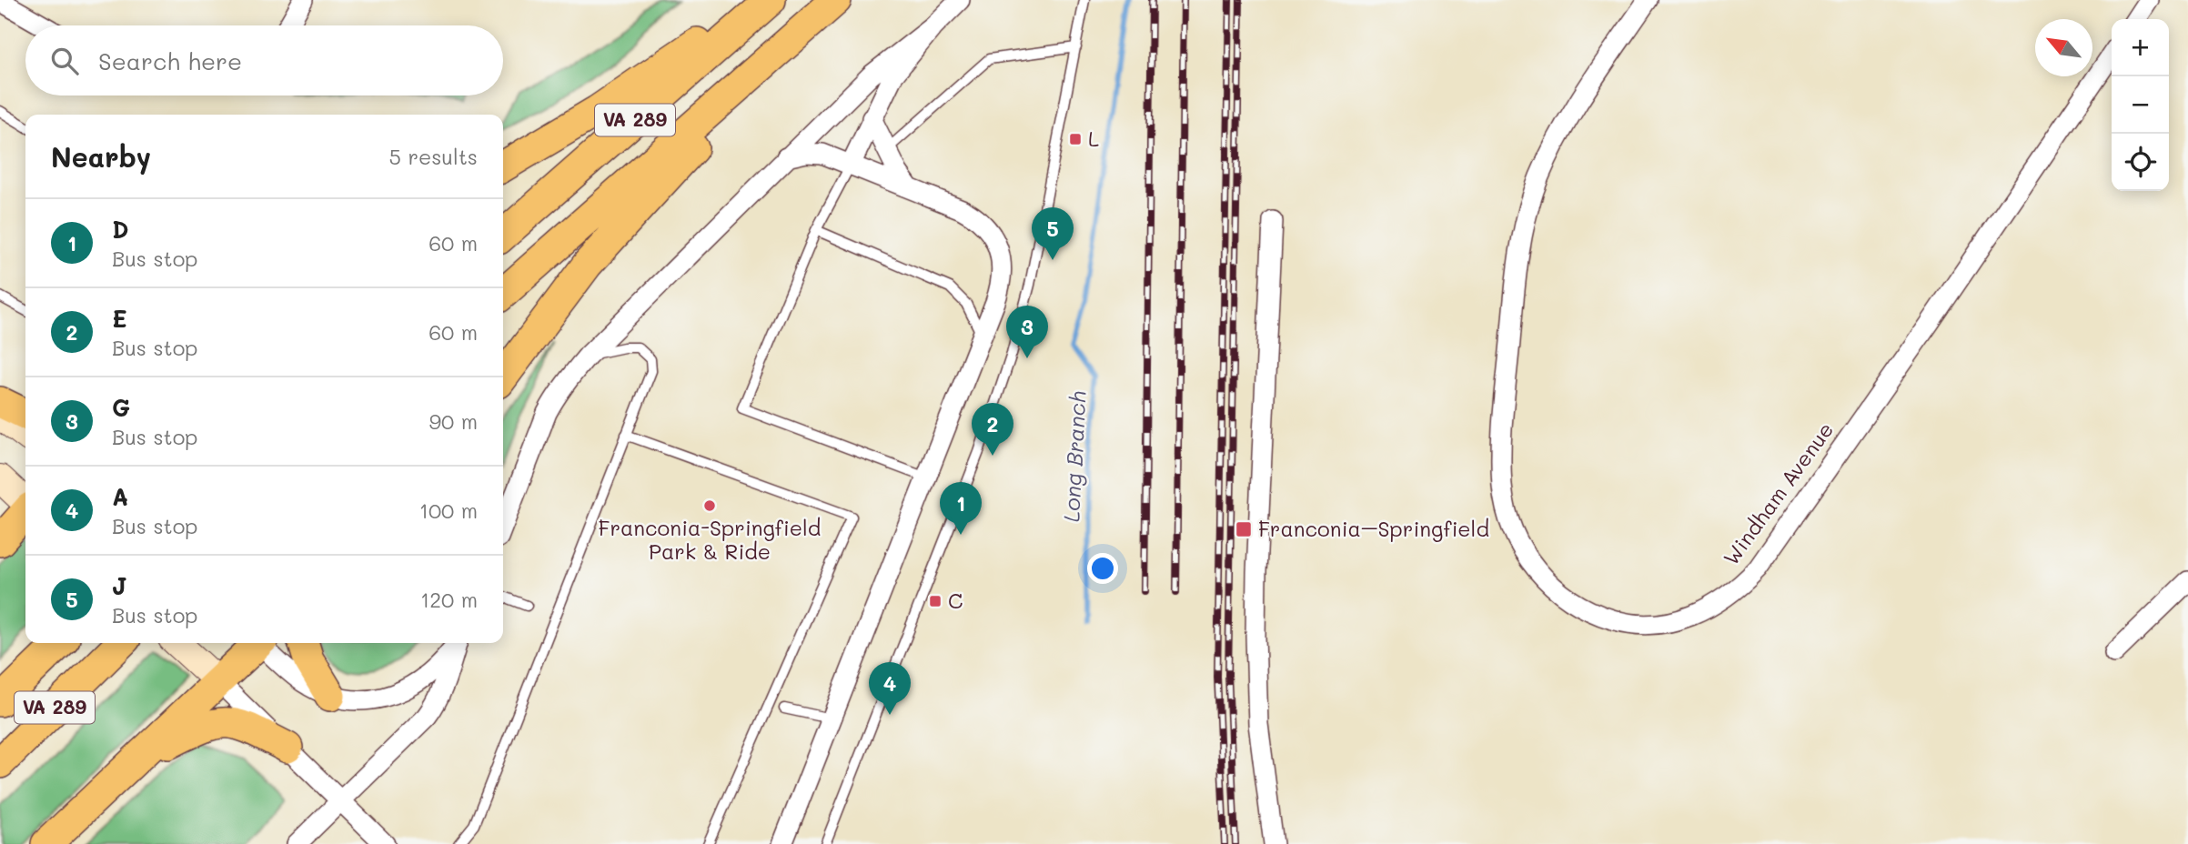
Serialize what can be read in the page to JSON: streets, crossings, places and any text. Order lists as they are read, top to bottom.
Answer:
{
  "streets": {
    "main road": ["VA 289"],
    "street": ["Windham Avenue"]
  },
  "water": ["Long Branch"],
  "places": {
    "transit": ["L", "Franconia–Springfield", "C"],
    "other": ["Franconia-Springfield Park & Ride"]
  },
  "north": "top left",
  "page": {
    "map_buttons": ["+", "−"],
    "search": "Search here",
    "heading": ["Nearby", "5 results"],
    "list": [
      {
        "mark": "1",
        "name": "D",
        "note": "Bus stop",
        "value": "60 m"
      },
      {
        "mark": "2",
        "name": "E",
        "note": "Bus stop",
        "value": "60 m"
      },
      {
        "mark": "3",
        "name": "G",
        "note": "Bus stop",
        "value": "90 m"
      },
      {
        "mark": "4",
        "name": "A",
        "note": "Bus stop",
        "value": "100 m"
      },
      {
        "mark": "5",
        "name": "J",
        "note": "Bus stop",
        "value": "120 m"
      }
    ],
    "pins": [
      "5",
      "3",
      "2",
      "1",
      "4"
    ]
  }
}
